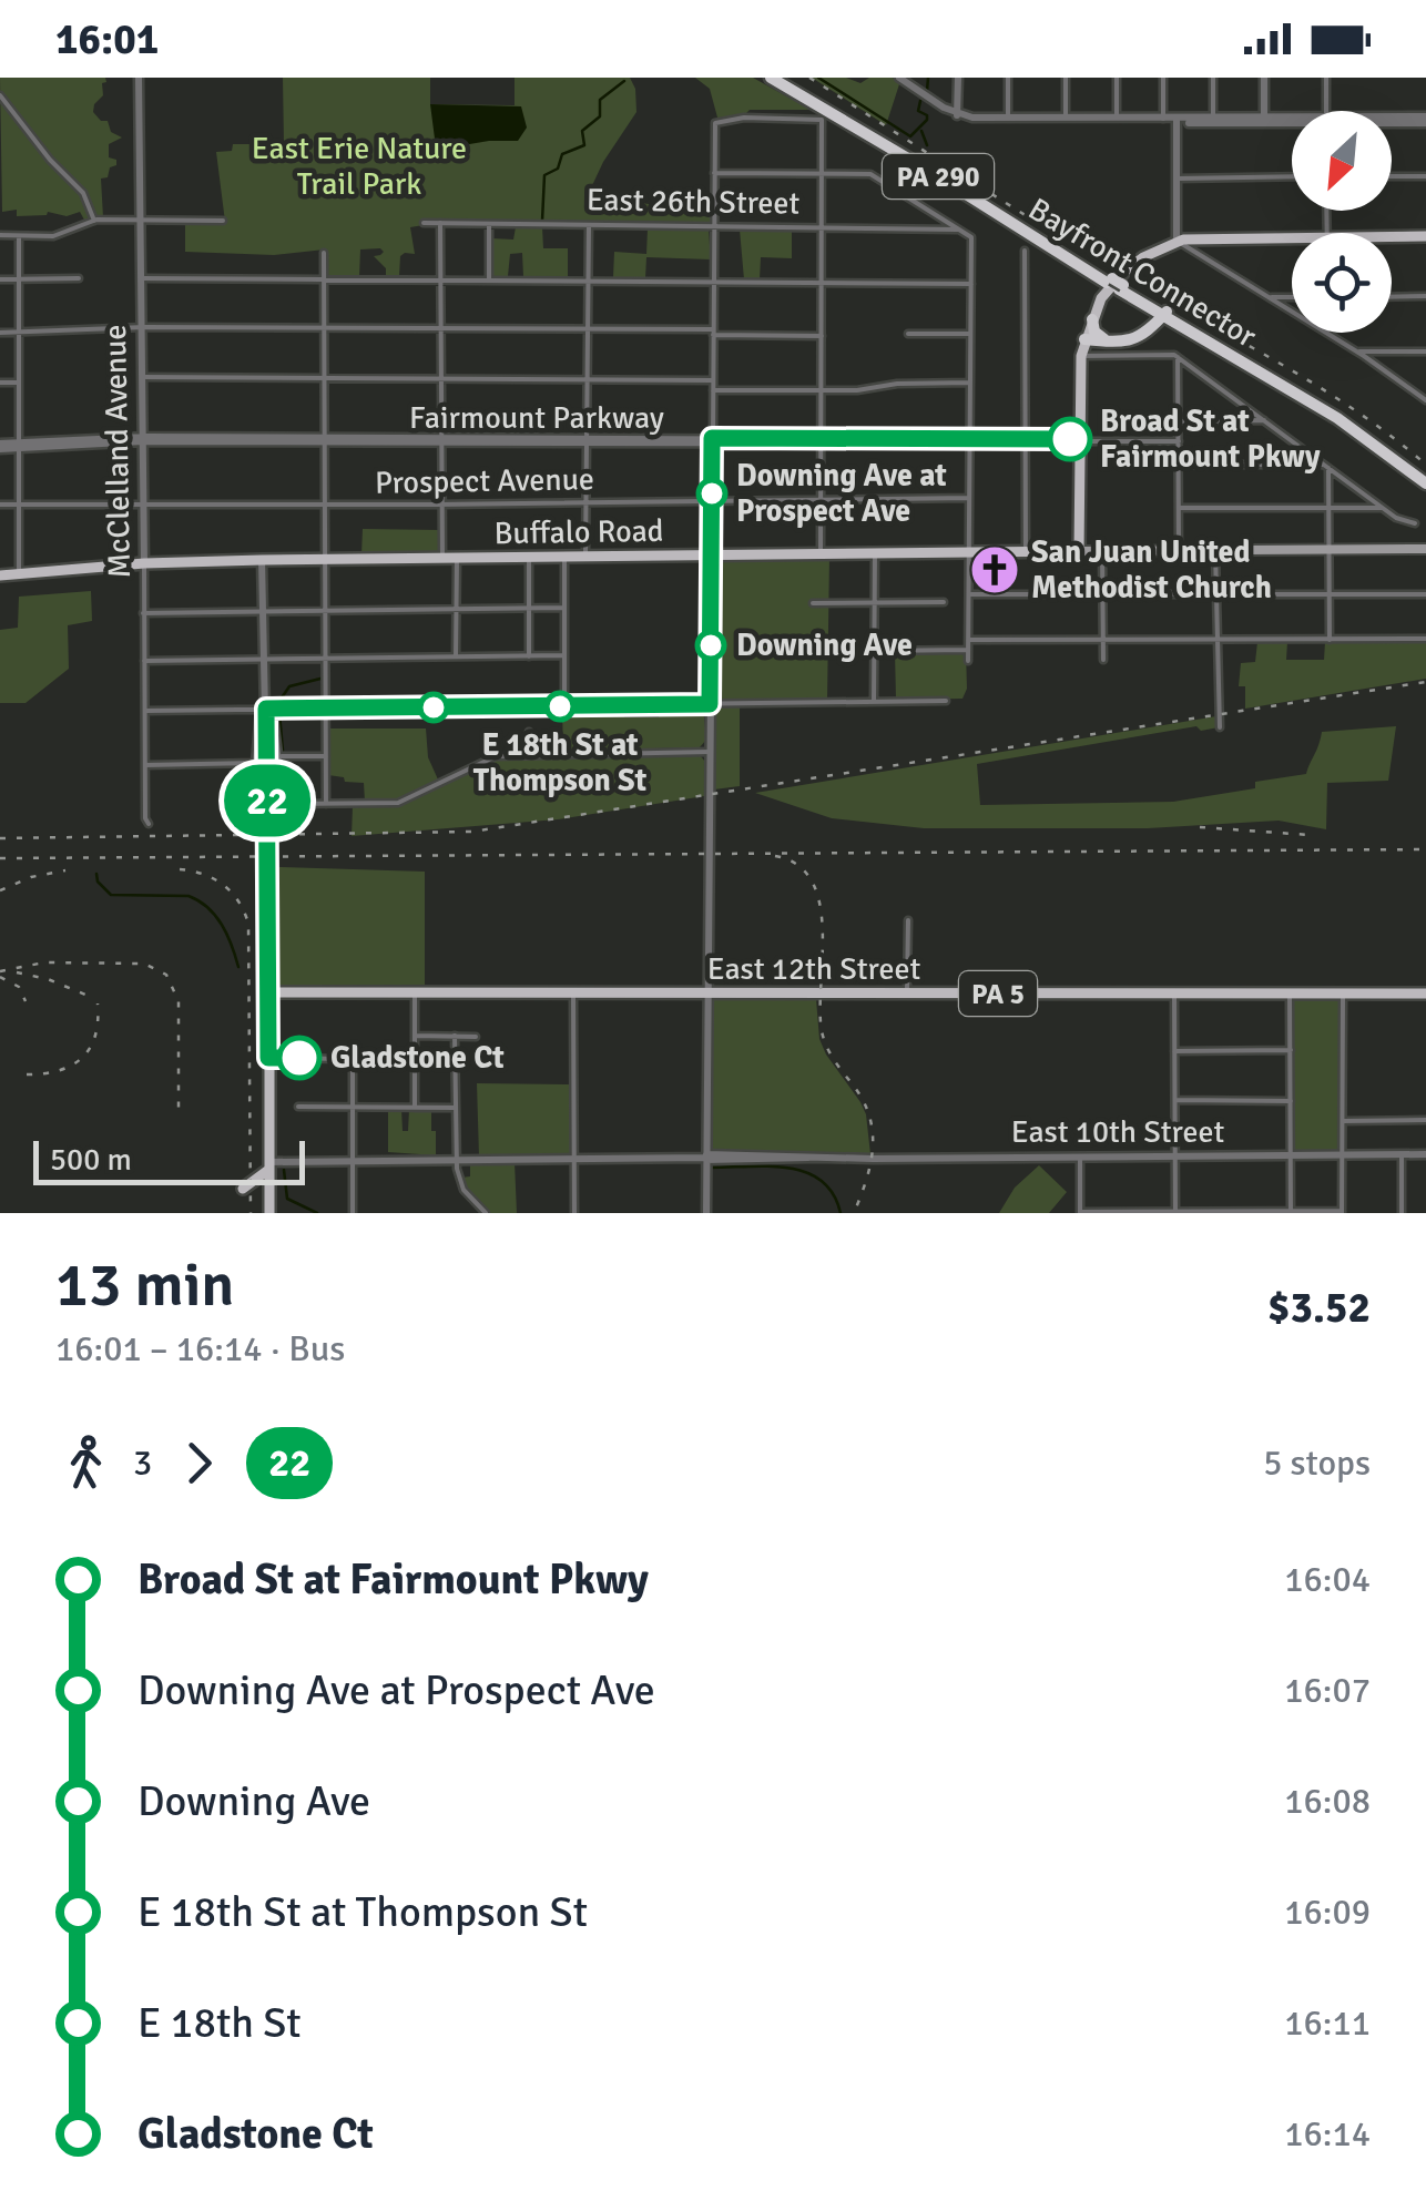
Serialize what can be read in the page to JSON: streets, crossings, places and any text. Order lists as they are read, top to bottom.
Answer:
{
  "streets": {
    "highway": ["PA 290", "Bayfront Connector"],
    "main road": ["Buffalo Road", "East 12th Street", "PA 5"],
    "street": [
      "East 26th Street",
      "Fairmount Parkway",
      "McClelland Avenue",
      "Prospect Avenue",
      "East 10th Street"
    ]
  },
  "crossings": [
    ["Fairmount Parkway", "McClelland Avenue"],
    ["McClelland Avenue", "Prospect Avenue"],
    ["McClelland Avenue", "Buffalo Road"]
  ],
  "parks": ["East Erie Nature Trail Park"],
  "places": {
    "other": [
      "Broad St at Fairmount Pkwy",
      "Downing Ave at Prospect Ave",
      "Downing Ave",
      "E 18th St at Thompson St",
      "Gladstone Ct"
    ],
    "church": ["San Juan United Methodist Church"]
  },
  "lines": ["bus line 22"],
  "scale_bar": "500 m",
  "north": "bottom left",
  "page": {
    "status": "16:01",
    "on_map": "22",
    "scale": "500 m",
    "heading": ["13 min", "16:01 – 16:14 · Bus", "$3.52"],
    "legs": ["3", "22", "5 stops"],
    "list": [
      {
        "name": "Broad St at Fairmount Pkwy",
        "value": "16:04"
      },
      {
        "name": "Downing Ave at Prospect Ave",
        "value": "16:07"
      },
      {
        "name": "Downing Ave",
        "value": "16:08"
      },
      {
        "name": "E 18th St at Thompson St",
        "value": "16:09"
      },
      {
        "name": "E 18th St",
        "value": "16:11"
      },
      {
        "name": "Gladstone Ct",
        "value": "16:14"
      }
    ]
  }
}
